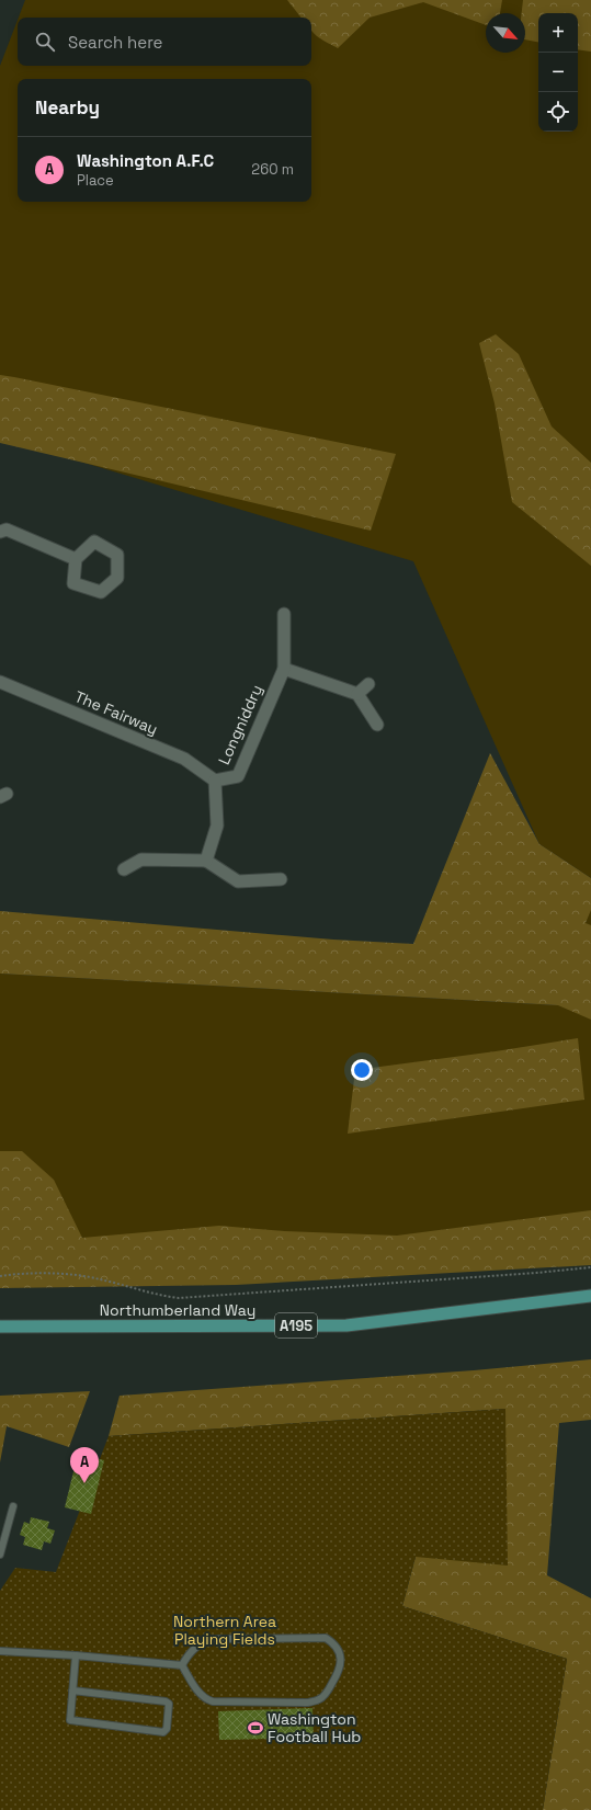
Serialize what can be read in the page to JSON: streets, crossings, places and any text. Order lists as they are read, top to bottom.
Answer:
{
  "streets": {
    "main road": ["Northumberland Way", "A195"],
    "street": ["The Fairway", "Longniddry"]
  },
  "crossings": [
    ["The Fairway", "Longniddry"]
  ],
  "parks": ["Northern Area Playing Fields"],
  "places": {
    "sports": ["Washington Football Hub"]
  },
  "north": "bottom right",
  "page": {
    "map_buttons": ["+", "−"],
    "search": "Search here",
    "heading": "Nearby",
    "list": [
      {
        "mark": "A",
        "name": "Washington A.F.C",
        "note": "Place",
        "value": "260 m"
      }
    ],
    "pins": "A"
  }
}
